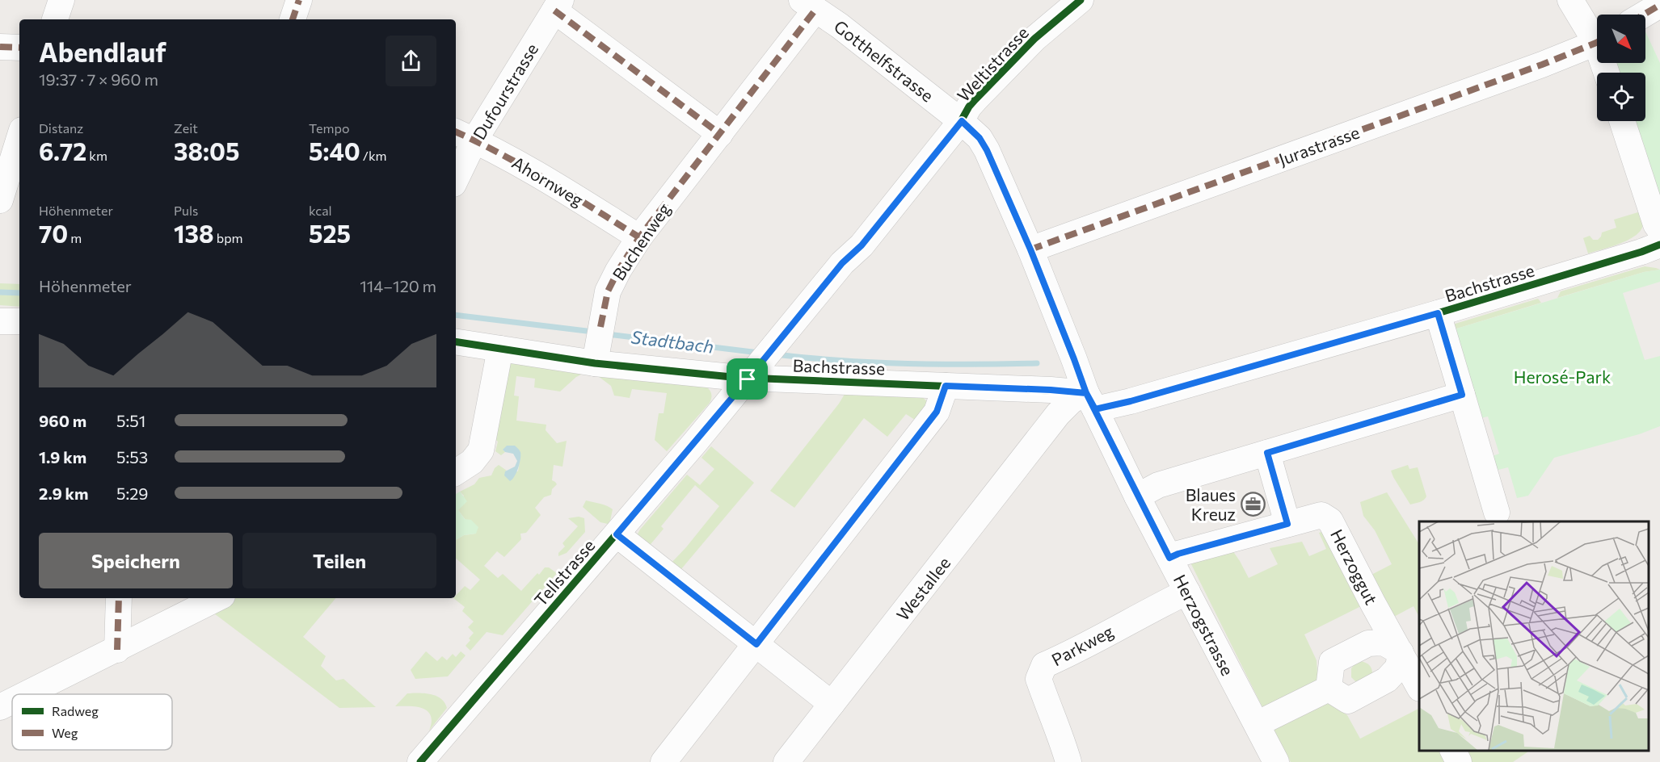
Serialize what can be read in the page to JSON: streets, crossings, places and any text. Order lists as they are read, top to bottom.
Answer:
{
  "streets": {
    "street": [
      "Gotthelfstrasse",
      "Weltistrasse",
      "Dufourstrasse",
      "Jurastrasse",
      "Ahornweg",
      "Buchenweg",
      "Bachstrasse",
      "Herzoggut",
      "Tellstrasse",
      "Westallee",
      "Herzogstrasse",
      "Parkweg"
    ]
  },
  "crossings": [
    ["Gotthelfstrasse", "Weltistrasse"],
    ["Gotthelfstrasse", "Jurastrasse"],
    ["Gotthelfstrasse", "Buchenweg"],
    ["Gotthelfstrasse", "Bachstrasse"],
    ["Gotthelfstrasse", "Westallee"],
    ["Gotthelfstrasse", "Herzogstrasse"],
    ["Weltistrasse", "Bachstrasse"],
    ["Weltistrasse", "Tellstrasse"],
    ["Dufourstrasse", "Ahornweg"],
    ["Ahornweg", "Buchenweg"],
    ["Buchenweg", "Bachstrasse"],
    ["Bachstrasse", "Tellstrasse"],
    ["Bachstrasse", "Westallee"],
    ["Bachstrasse", "Herzogstrasse"],
    ["Herzoggut", "Herzogstrasse"],
    ["Westallee", "Herzogstrasse"],
    ["Herzogstrasse", "Parkweg"]
  ],
  "water": ["Stadtbach"],
  "parks": ["Herosé-Park"],
  "places": {
    "office": ["Blaues Kreuz"]
  },
  "legend": ["Radweg", "Weg"],
  "north": "bottom right",
  "page": {
    "heading": ["Abendlauf", "19:37 · 7 × 960 m"],
    "stats": [
      ["Distanz", "6.72 km"],
      ["Zeit", "38:05"],
      ["Tempo", "5:40 /km"],
      ["Höhenmeter", "70 m"],
      ["Puls", "138 bpm"],
      ["kcal", "525"]
    ],
    "chart": ["Höhenmeter", "114–120 m"],
    "list": [
      {
        "name": "960 m",
        "note": "5:51"
      },
      {
        "name": "1.9 km",
        "note": "5:53"
      },
      {
        "name": "2.9 km",
        "note": "5:29"
      }
    ],
    "buttons": ["Speichern", "Teilen"]
  }
}
